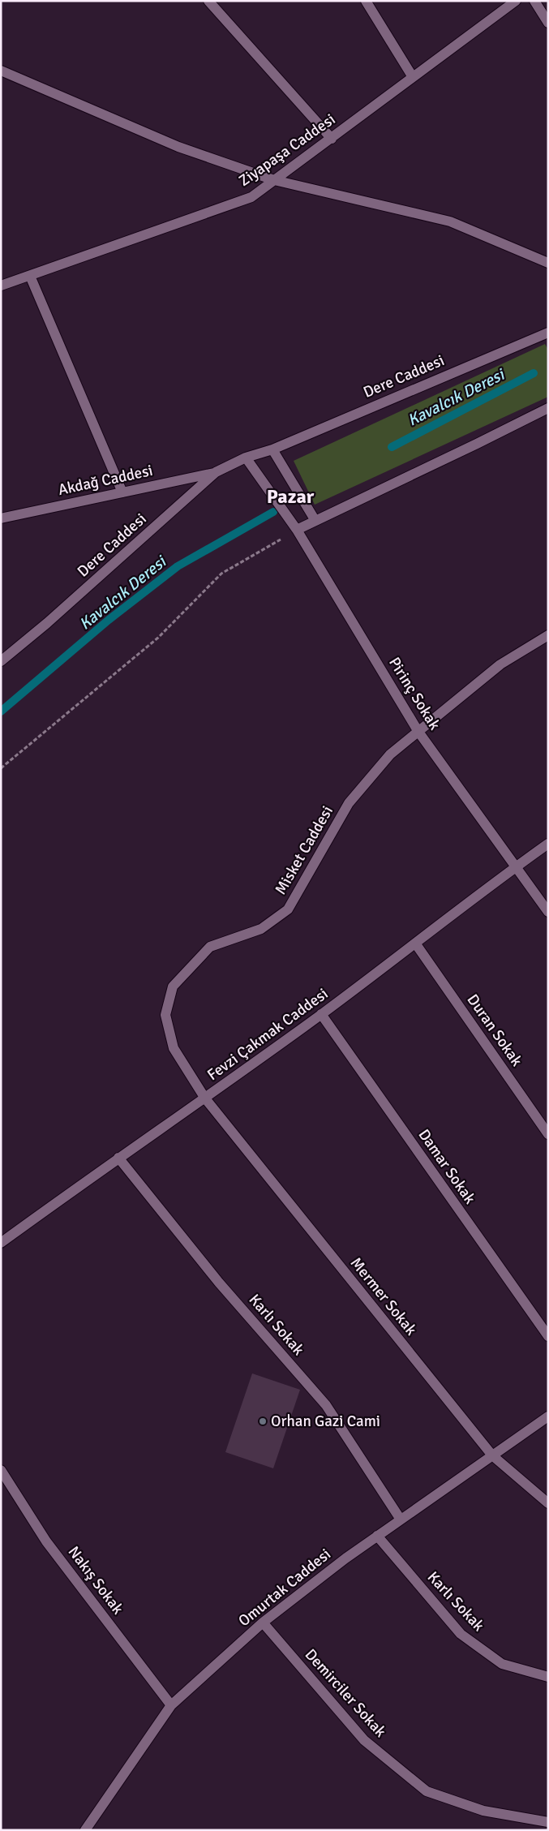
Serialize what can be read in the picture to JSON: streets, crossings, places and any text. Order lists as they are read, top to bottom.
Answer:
{
  "streets": {
    "street": [
      "Ziyapaşa Caddesi",
      "Dere Caddesi",
      "Akdağ Caddesi",
      "Pirinç Sokak",
      "Misket Caddesi",
      "Duran Sokak",
      "Fevzi Çakmak Caddesi",
      "Damar Sokak",
      "Mermer Sokak",
      "Karlı Sokak",
      "Nakış Sokak",
      "Omurtak Caddesi",
      "Demirciler Sokak"
    ]
  },
  "crossings": [
    ["Dere Caddesi", "Akdağ Caddesi"],
    ["Pirinç Sokak", "Misket Caddesi"],
    ["Pirinç Sokak", "Fevzi Çakmak Caddesi"],
    ["Misket Caddesi", "Fevzi Çakmak Caddesi"],
    ["Misket Caddesi", "Mermer Sokak"],
    ["Duran Sokak", "Fevzi Çakmak Caddesi"],
    ["Fevzi Çakmak Caddesi", "Damar Sokak"],
    ["Fevzi Çakmak Caddesi", "Mermer Sokak"],
    ["Fevzi Çakmak Caddesi", "Karlı Sokak"],
    ["Mermer Sokak", "Omurtak Caddesi"],
    ["Karlı Sokak", "Omurtak Caddesi"],
    ["Nakış Sokak", "Omurtak Caddesi"],
    ["Omurtak Caddesi", "Demirciler Sokak"]
  ],
  "districts": ["Pazar"],
  "water": ["Kavalcık Deresi"],
  "places": ["Orhan Gazi Cami"]
}
